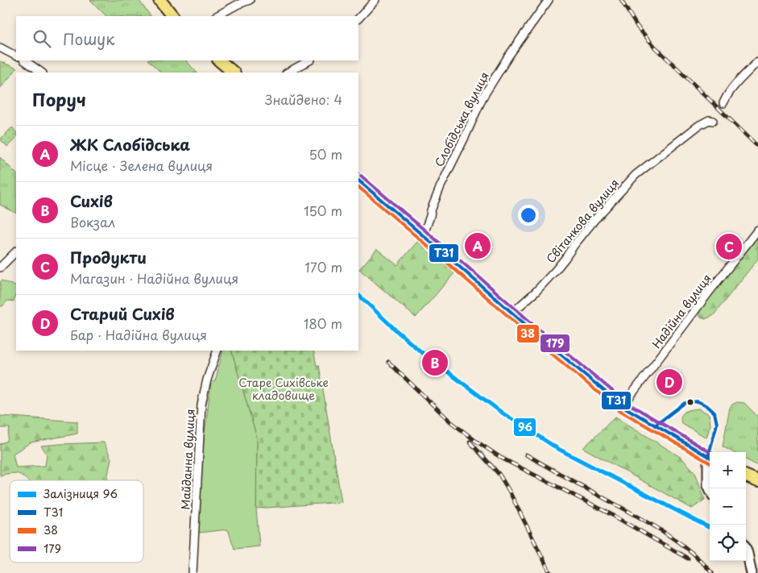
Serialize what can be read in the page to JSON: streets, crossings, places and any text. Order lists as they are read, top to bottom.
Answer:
{
  "streets": {
    "street": [
      "Слобідська вулиця",
      "Світанкова вулиця",
      "Надійна вулиця",
      "Майданна вулиця"
    ]
  },
  "parks": ["Старе Сихівське кладовище"],
  "lines": [
    "transit line 179",
    "transit line Т31",
    "transit line 38",
    "rail line 96"
  ],
  "legend": [
    "Залізниця 96",
    "Т31",
    "38",
    "179"
  ],
  "page": {
    "search": "Пошук",
    "heading": ["Поруч", "Знайдено: 4"],
    "list": [
      {
        "mark": "A",
        "name": "ЖК Слобідська",
        "note": "Місце · Зелена вулиця",
        "value": "50 m"
      },
      {
        "mark": "B",
        "name": "Сихів",
        "note": "Вокзал",
        "value": "150 m"
      },
      {
        "mark": "C",
        "name": "Продукти",
        "note": "Магазин · Надійна вулиця",
        "value": "170 m"
      },
      {
        "mark": "D",
        "name": "Старий Сихів",
        "note": "Бар · Надійна вулиця",
        "value": "180 m"
      }
    ],
    "pins": [
      "A",
      "C",
      "B",
      "D"
    ],
    "map_buttons": ["+", "−"]
  }
}
